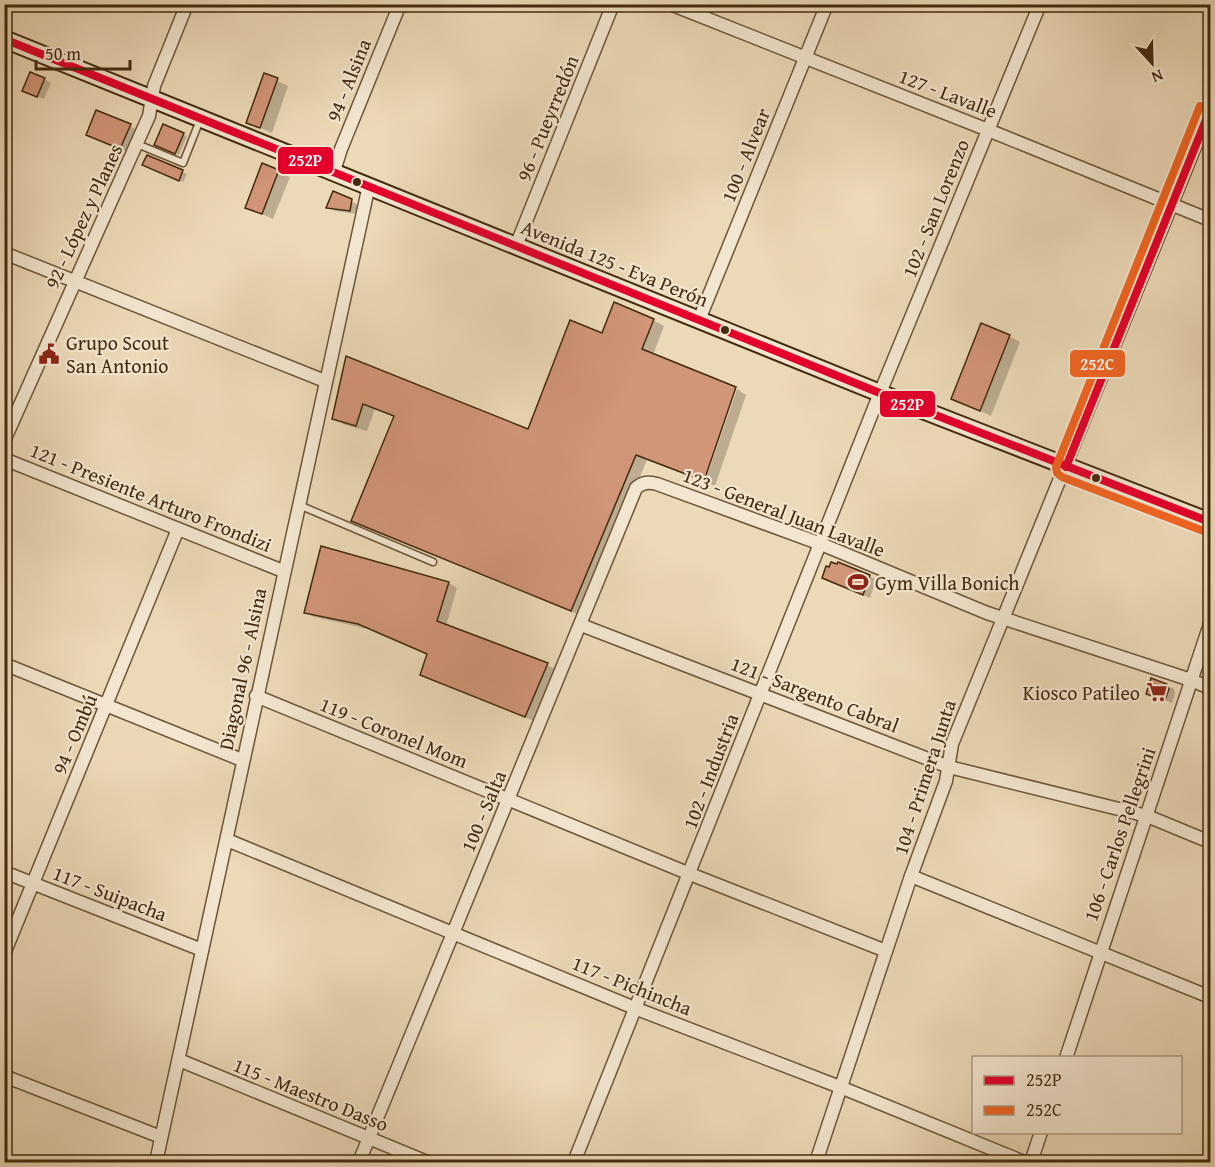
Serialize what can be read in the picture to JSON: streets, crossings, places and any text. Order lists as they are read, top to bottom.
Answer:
{
  "streets": {
    "main road": ["Avenida 125 - Eva Perón"],
    "street": [
      "94 - Alsina",
      "127 - Lavalle",
      "96 - Pueyrredón",
      "100 - Alvear",
      "102 - San Lorenzo",
      "92 - López y Planes",
      "121 - Presiente Arturo Frondizi",
      "123 - General Juan Lavalle",
      "Diagonal 96 - Alsina",
      "121 - Sargento Cabral",
      "119 - Coronel Mom",
      "94 - Ombú",
      "102 - Industria",
      "104 - Primera Junta",
      "100 - Salta",
      "106 - Carlos Pellegrini",
      "117 - Suipacha",
      "117 - Pichincha",
      "115 - Maestro Dasso"
    ]
  },
  "crossings": [
    ["94 - Alsina", "Avenida 125 - Eva Perón"],
    ["127 - Lavalle", "100 - Alvear"],
    ["127 - Lavalle", "102 - San Lorenzo"],
    ["127 - Lavalle", "104 - Primera Junta"],
    ["96 - Pueyrredón", "Avenida 125 - Eva Perón"],
    ["100 - Alvear", "Avenida 125 - Eva Perón"],
    ["102 - San Lorenzo", "Avenida 125 - Eva Perón"],
    ["102 - San Lorenzo", "102 - Industria"],
    ["92 - López y Planes", "Avenida 125 - Eva Perón"],
    ["Avenida 125 - Eva Perón", "Diagonal 96 - Alsina"],
    ["Avenida 125 - Eva Perón", "102 - Industria"],
    ["Avenida 125 - Eva Perón", "104 - Primera Junta"],
    ["121 - Presiente Arturo Frondizi", "Diagonal 96 - Alsina"],
    ["121 - Presiente Arturo Frondizi", "94 - Ombú"],
    ["123 - General Juan Lavalle", "102 - Industria"],
    ["123 - General Juan Lavalle", "104 - Primera Junta"],
    ["123 - General Juan Lavalle", "100 - Salta"],
    ["123 - General Juan Lavalle", "106 - Carlos Pellegrini"],
    ["Diagonal 96 - Alsina", "119 - Coronel Mom"],
    ["Diagonal 96 - Alsina", "117 - Suipacha"],
    ["Diagonal 96 - Alsina", "117 - Pichincha"],
    ["Diagonal 96 - Alsina", "115 - Maestro Dasso"],
    ["121 - Sargento Cabral", "102 - Industria"],
    ["121 - Sargento Cabral", "104 - Primera Junta"],
    ["121 - Sargento Cabral", "100 - Salta"],
    ["121 - Sargento Cabral", "106 - Carlos Pellegrini"],
    ["119 - Coronel Mom", "102 - Industria"],
    ["119 - Coronel Mom", "104 - Primera Junta"],
    ["119 - Coronel Mom", "100 - Salta"],
    ["94 - Ombú", "117 - Suipacha"],
    ["102 - Industria", "117 - Pichincha"],
    ["104 - Primera Junta", "117 - Pichincha"],
    ["100 - Salta", "117 - Pichincha"],
    ["100 - Salta", "115 - Maestro Dasso"]
  ],
  "places": {
    "public building": ["Grupo Scout San Antonio"],
    "sports": ["Gym Villa Bonich"],
    "supermarket": ["Kiosco Patileo"]
  },
  "lines": ["transit line 252P", "transit line 252C"],
  "legend": ["252P", "252C"],
  "scale_bar": "50 m",
  "north": "bottom"
}
